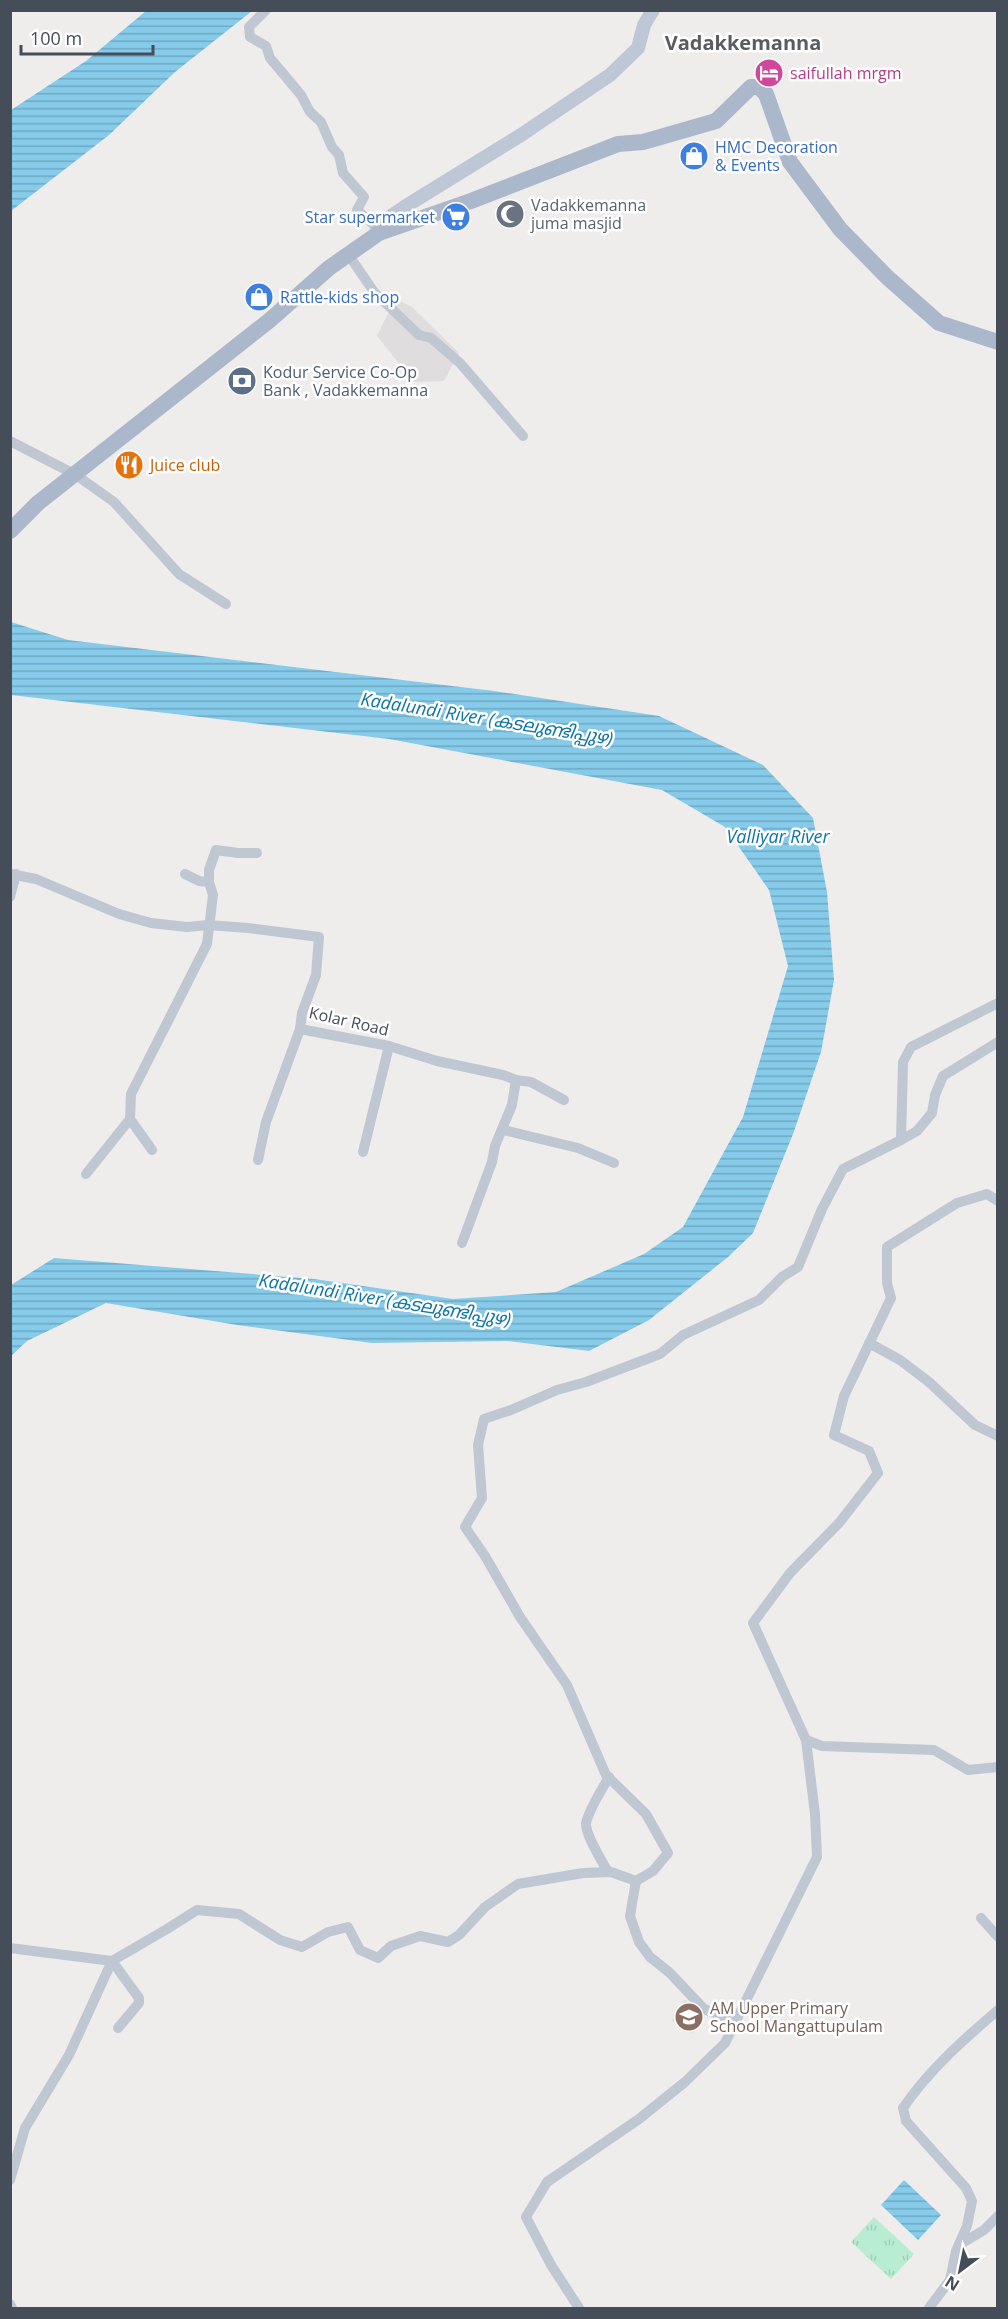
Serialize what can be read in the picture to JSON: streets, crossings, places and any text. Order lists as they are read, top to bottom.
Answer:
{
  "streets": {
    "street": ["Kolar Road"]
  },
  "districts": ["Vadakkemanna"],
  "water": ["Kadalundi River (കടലുണ്ടിപ്പുഴ)", "Valliyar River"],
  "places": {
    "hotel": ["saifullah mrgm"],
    "shop": ["HMC Decoration & Events", "Rattle-kids shop"],
    "mosque": ["Vadakkemanna juma masjid"],
    "supermarket": ["Star supermarket"],
    "bank": ["Kodur Service Co-Op Bank , Vadakkemanna"],
    "restaurant": ["Juice club"],
    "school or university": ["AM Upper Primary School Mangattupulam"]
  },
  "scale_bar": "100 m",
  "north": "bottom left"
}
